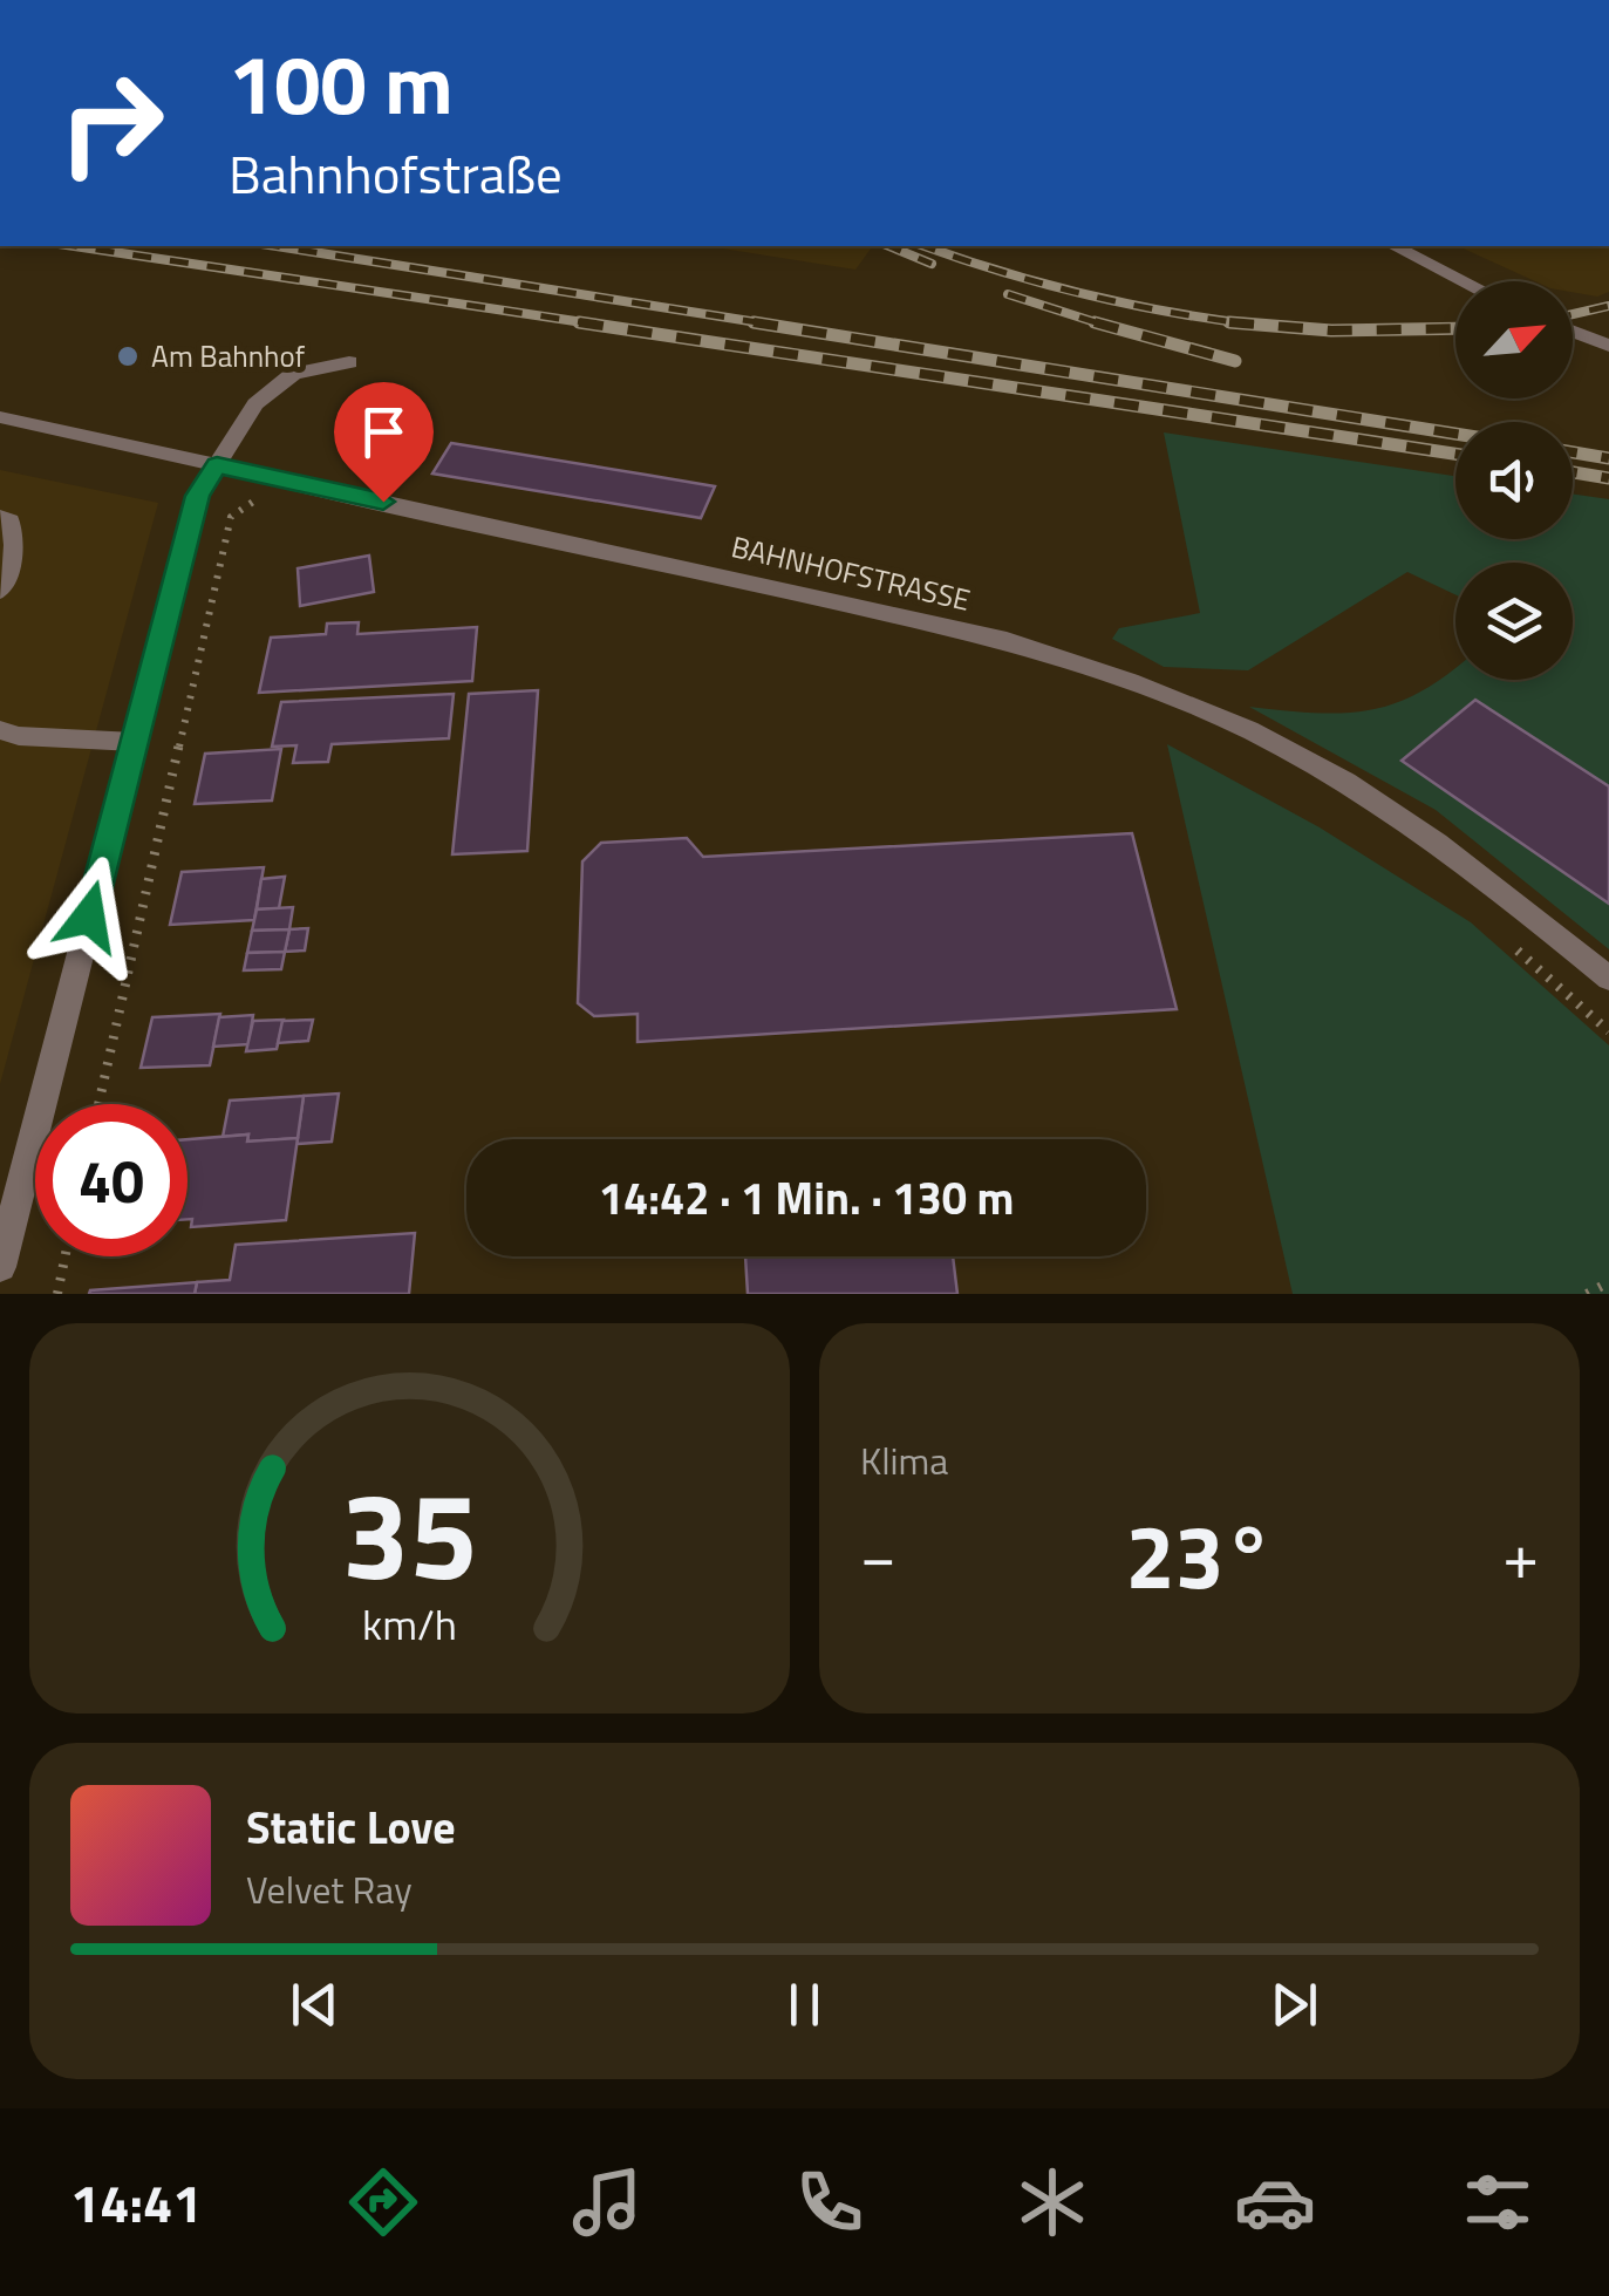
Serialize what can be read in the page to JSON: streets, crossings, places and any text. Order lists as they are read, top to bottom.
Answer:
{
  "streets": {
    "street": ["BAHNHOFSTRASSE"]
  },
  "places": ["Am Bahnhof"],
  "north": "top right",
  "page": {
    "turn": ["100 m", "Bahnhofstraße"],
    "limit": "40",
    "trip": "14:42 · 1 Min. · 130 m",
    "tile": "Klima",
    "heat": ["−", "23°", "+"],
    "song": ["Static Love", "Velvet Ray"],
    "tabs": "14:41",
    "gauge": ["35", "km/h"]
  }
}
